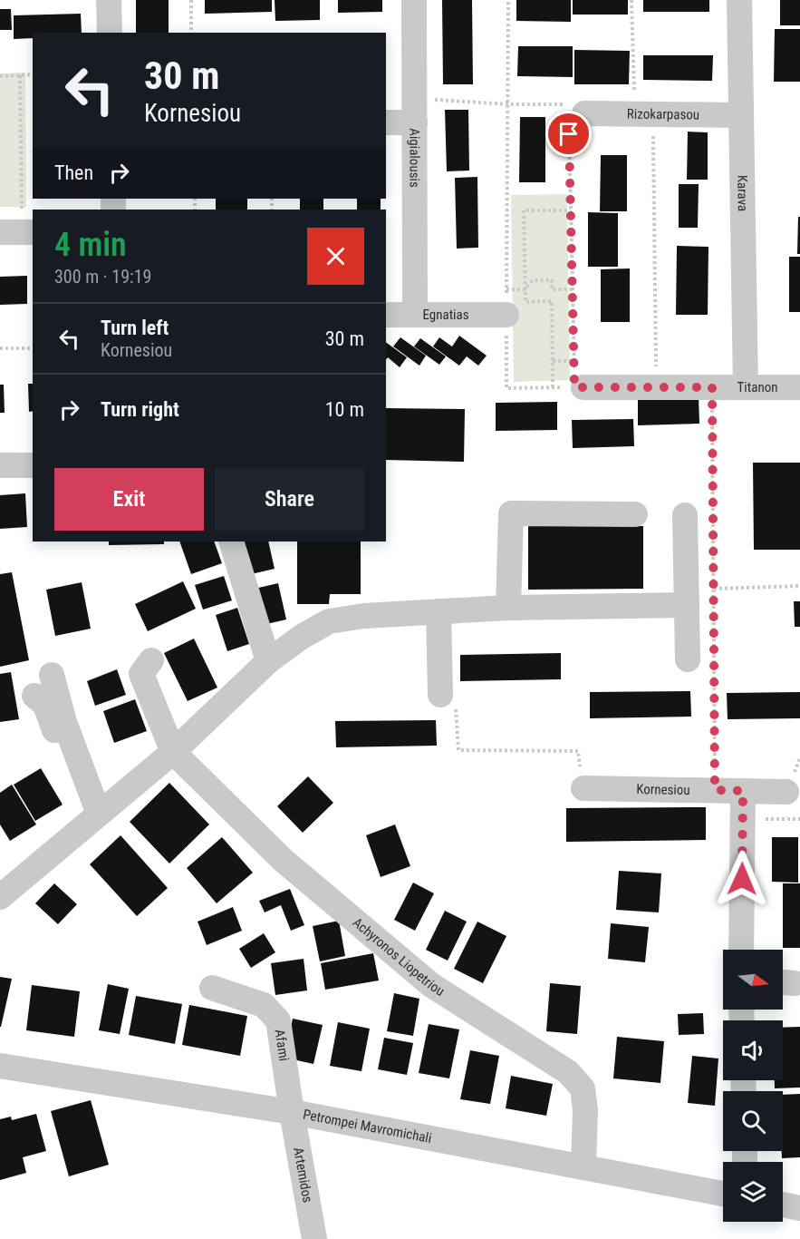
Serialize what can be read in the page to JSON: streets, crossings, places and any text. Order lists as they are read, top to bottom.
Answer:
{
  "streets": {
    "street": [
      "Rizokarpasou",
      "Aigialousis",
      "Karava",
      "Egnatias",
      "Titanon",
      "Kornesiou",
      "Achyronos Liopetriou",
      "Afami",
      "Petrompei Mavromichali",
      "Artemidos"
    ]
  },
  "crossings": [
    ["Rizokarpasou", "Karava"],
    ["Aigialousis", "Egnatias"],
    ["Karava", "Titanon"],
    ["Achyronos Liopetriou", "Petrompei Mavromichali"],
    ["Afami", "Petrompei Mavromichali"],
    ["Afami", "Artemidos"],
    ["Petrompei Mavromichali", "Artemidos"]
  ],
  "north": "right",
  "page": {
    "turn": ["30 m", "Kornesiou"],
    "then": "Then",
    "heading": ["4 min", "300 m · 19:19"],
    "list": [
      {
        "name": "Turn left",
        "note": "Kornesiou",
        "value": "30 m"
      },
      {
        "name": "Turn right",
        "value": "10 m"
      }
    ],
    "buttons": ["Exit", "Share"]
  }
}
